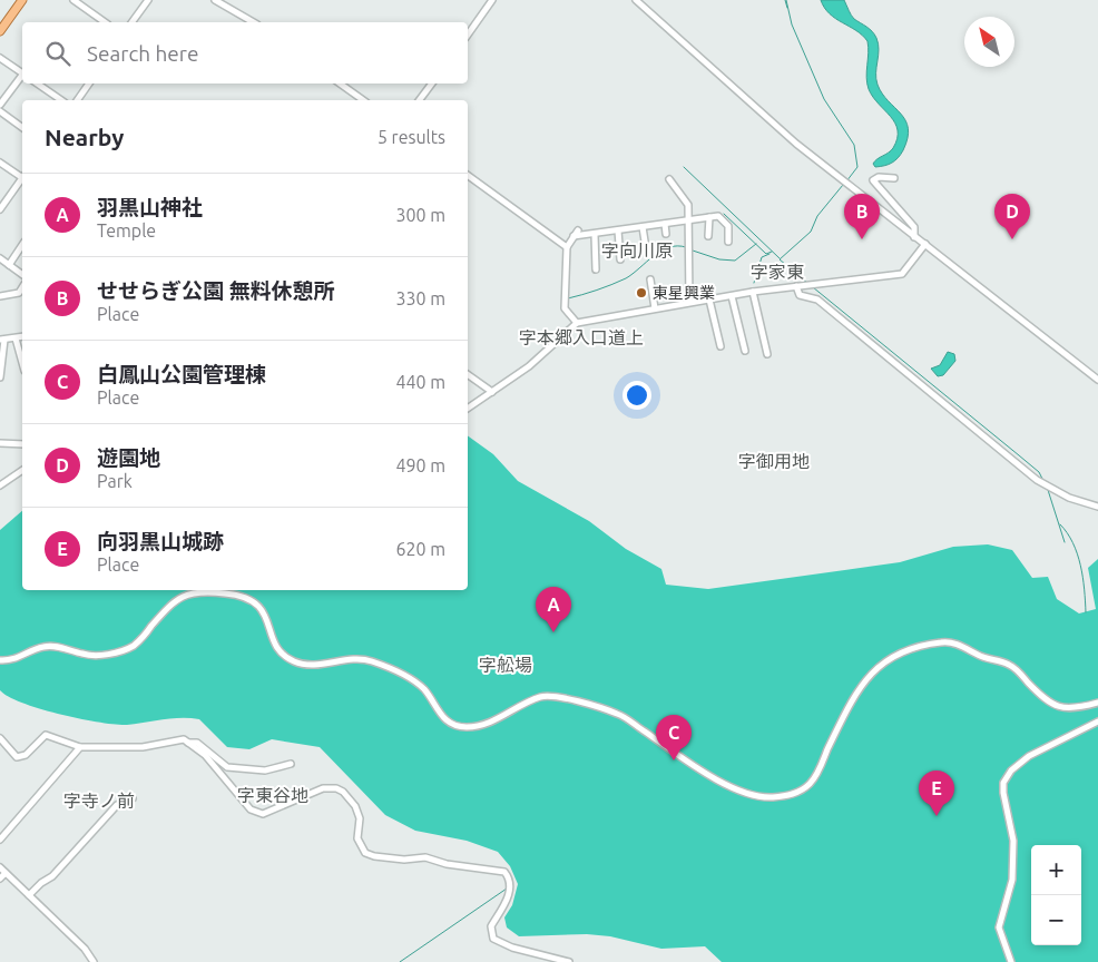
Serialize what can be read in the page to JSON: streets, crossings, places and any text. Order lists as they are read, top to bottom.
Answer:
{
  "districts": [
    "字向川原",
    "字家東",
    "字本郷入口道上",
    "字御用地",
    "字舩場",
    "字東谷地",
    "字寺ノ前"
  ],
  "places": ["東星興業"],
  "north": "top left",
  "page": {
    "search": "Search here",
    "heading": ["Nearby", "5 results"],
    "list": [
      {
        "mark": "A",
        "name": "羽黒山神社",
        "note": "Temple",
        "value": "300 m"
      },
      {
        "mark": "B",
        "name": "せせらぎ公園 無料休憩所",
        "note": "Place",
        "value": "330 m"
      },
      {
        "mark": "C",
        "name": "白鳳山公園管理棟",
        "note": "Place",
        "value": "440 m"
      },
      {
        "mark": "D",
        "name": "遊園地",
        "note": "Park",
        "value": "490 m"
      },
      {
        "mark": "E",
        "name": "向羽黒山城跡",
        "note": "Place",
        "value": "620 m"
      }
    ],
    "pins": [
      "B",
      "D",
      "A",
      "C",
      "E"
    ],
    "map_buttons": ["+", "−"]
  }
}
